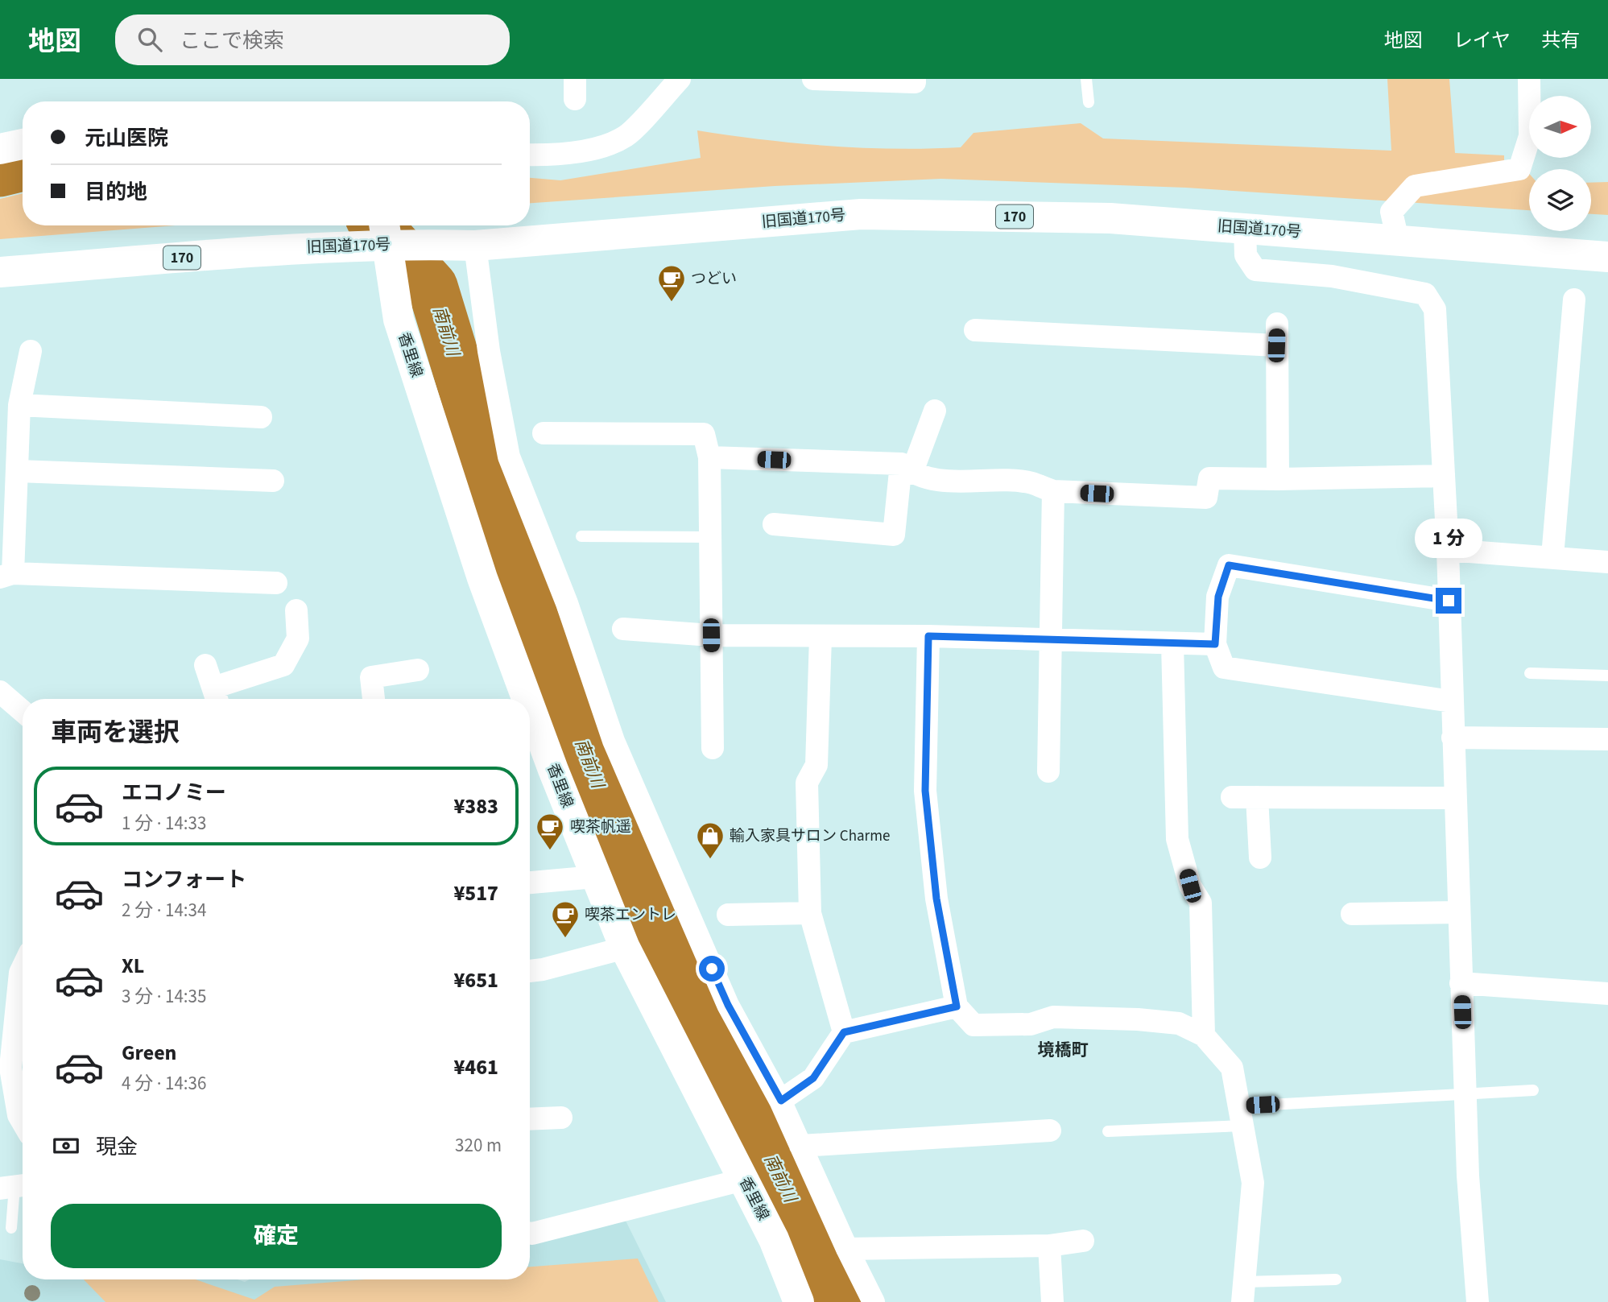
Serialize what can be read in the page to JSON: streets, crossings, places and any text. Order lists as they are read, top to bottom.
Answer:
{
  "streets": {
    "main road": ["170", "旧国道170号", "香里線"]
  },
  "crossings": [
    ["旧国道170号", "香里線"]
  ],
  "districts": ["境橋町"],
  "water": ["南前川"],
  "places": {
    "cafe": ["つどい", "喫茶帆遥", "喫茶エントレ"],
    "shop": ["輸入家具サロン Charme"]
  },
  "north": "right",
  "page": {
    "header": "地図",
    "search": "ここで検索",
    "nav": ["地図", "レイヤ", "共有"],
    "banner": ["元山医院", "目的地"],
    "bubble": "1 分",
    "heading": "車両を選択",
    "list": [
      {
        "name": "エコノミー",
        "note": "1 分 · 14:33",
        "value": "¥383"
      },
      {
        "name": "コンフォート",
        "note": "2 分 · 14:34",
        "value": "¥517"
      },
      {
        "name": "XL",
        "note": "3 分 · 14:35",
        "value": "¥651"
      },
      {
        "name": "Green",
        "note": "4 分 · 14:36",
        "value": "¥461"
      }
    ],
    "pay": ["現金", "320 m"],
    "buttons": "確定"
  }
}
